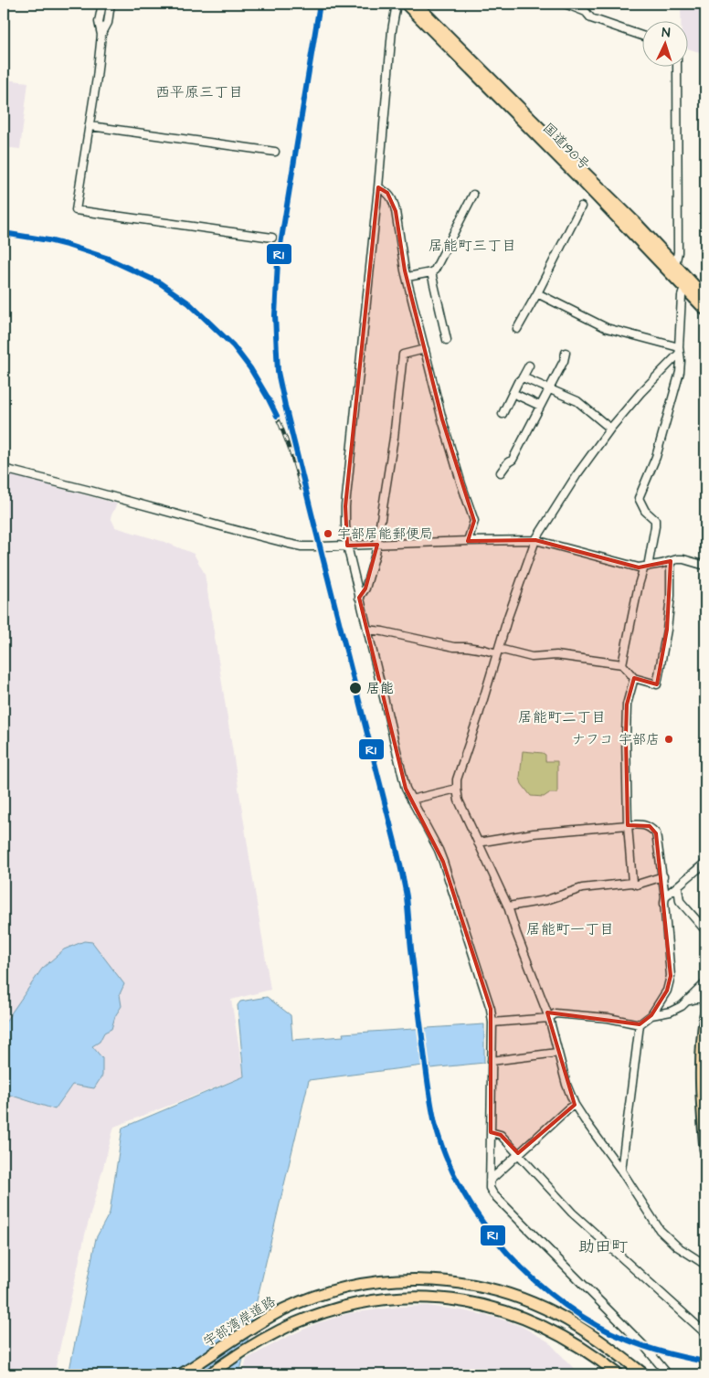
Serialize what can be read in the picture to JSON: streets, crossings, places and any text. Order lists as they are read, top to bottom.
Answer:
{
  "streets": {
    "highway": ["国道190号", "宇部湾岸道路"]
  },
  "districts": [
    "西平原三丁目",
    "居能町三丁目",
    "居能町二丁目",
    "居能町一丁目",
    "助田町"
  ],
  "places": ["宇部居能郵便局", "居能", "ナフコ 宇部店"],
  "lines": ["transit line R1"],
  "north": "top"
}
